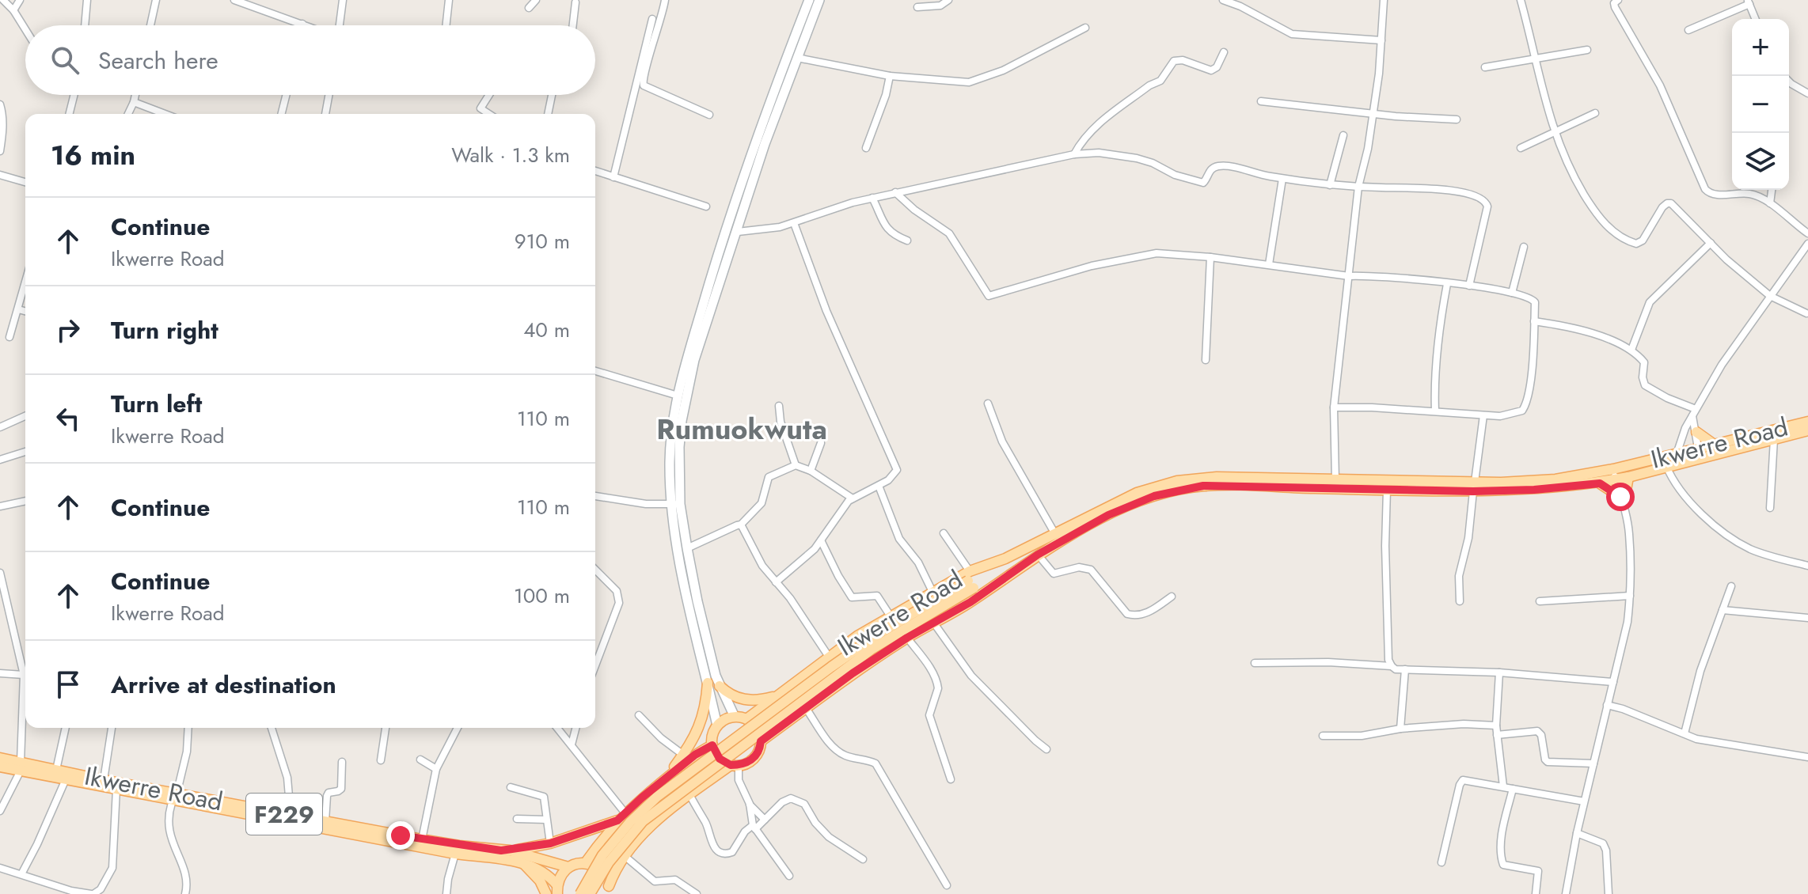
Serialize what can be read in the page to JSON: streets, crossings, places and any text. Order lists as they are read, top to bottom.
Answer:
{
  "streets": {
    "main road": ["Ikwerre Road", "F229"]
  },
  "crossings": [
    ["Ikwerre Road", "F229"]
  ],
  "districts": ["Rumuokwuta"],
  "page": {
    "map_buttons": ["+", "−"],
    "search": "Search here",
    "heading": ["16 min", "Walk · 1.3 km"],
    "list": [
      ["Continue", "Ikwerre Road", "910 m"],
      ["Turn right", "40 m"],
      ["Turn left", "Ikwerre Road", "110 m"],
      ["Continue", "110 m"],
      ["Continue", "Ikwerre Road", "100 m"],
      "Arrive at destination"
    ]
  }
}
